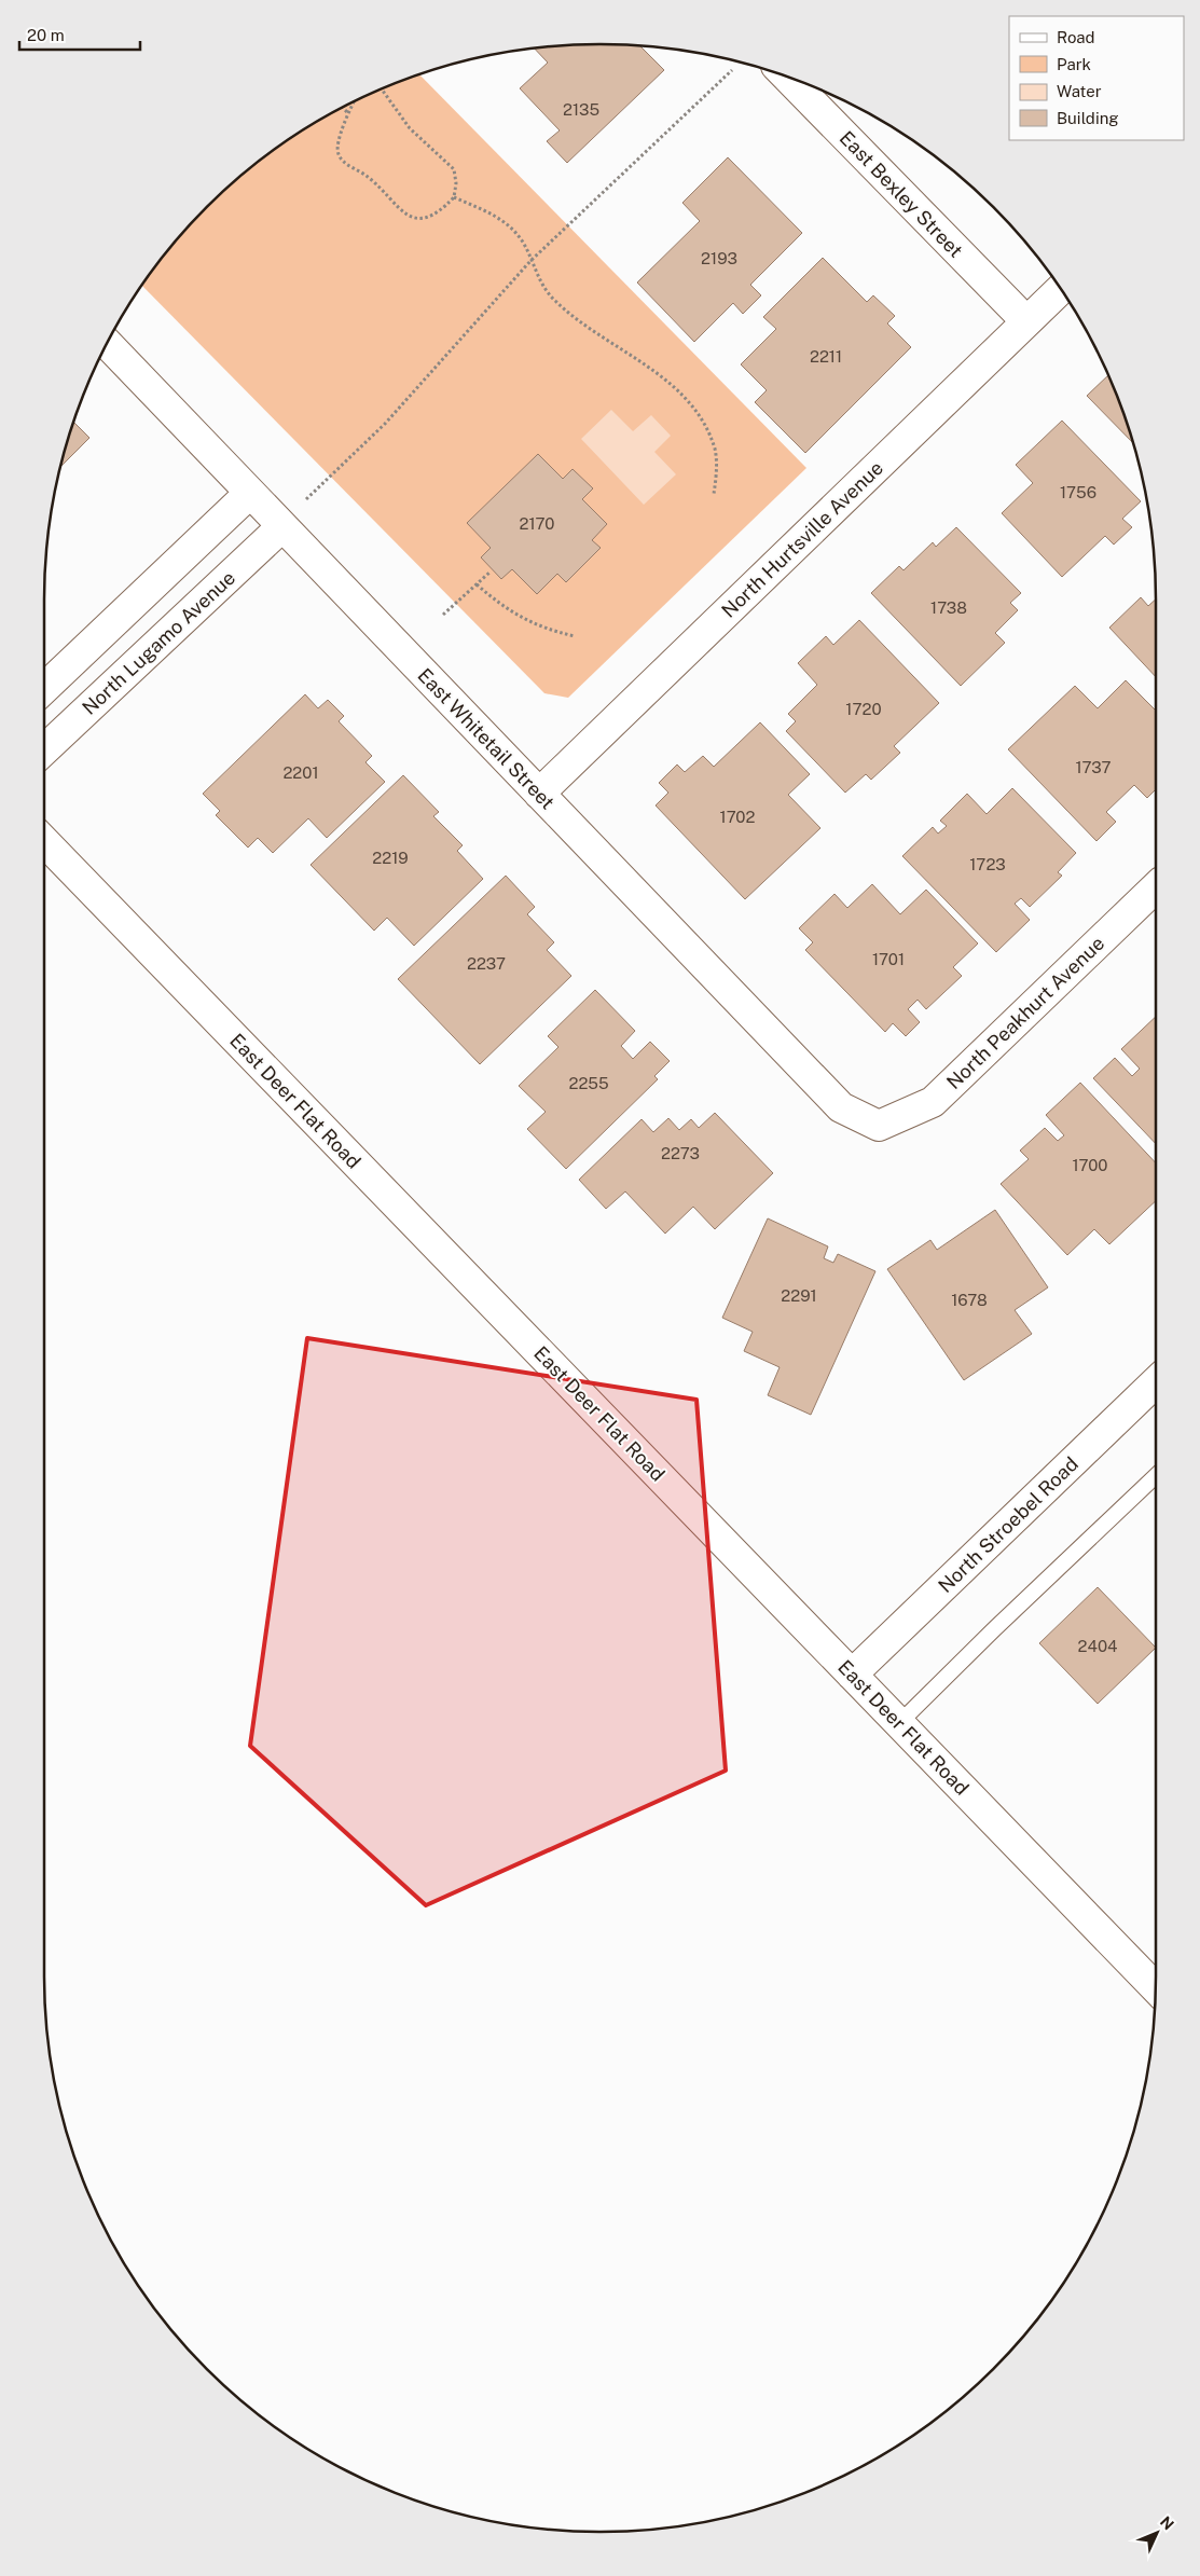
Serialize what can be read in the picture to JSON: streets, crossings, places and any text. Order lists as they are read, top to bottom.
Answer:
{
  "streets": {
    "street": [
      "East Bexley Street",
      "North Hurtsville Avenue",
      "North Lugamo Avenue",
      "East Whitetail Street",
      "North Peakhurt Avenue",
      "East Deer Flat Road",
      "North Stroebel Road"
    ]
  },
  "crossings": [
    ["East Bexley Street", "North Hurtsville Avenue"],
    ["North Hurtsville Avenue", "East Whitetail Street"],
    ["North Lugamo Avenue", "East Whitetail Street"],
    ["East Whitetail Street", "North Peakhurt Avenue"],
    ["East Deer Flat Road", "North Stroebel Road"]
  ],
  "house_numbers": [
    "2135",
    "2193",
    "2211",
    "1756",
    "2170",
    "1738",
    "1720",
    "1737",
    "2201",
    "1702",
    "2219",
    "1723",
    "1701",
    "2237",
    "2255",
    "2273",
    "1700",
    "2291",
    "1678",
    "2404"
  ],
  "legend": [
    "Road",
    "Park",
    "Water",
    "Building"
  ],
  "scale_bar": "20 m",
  "north": "top right"
}
